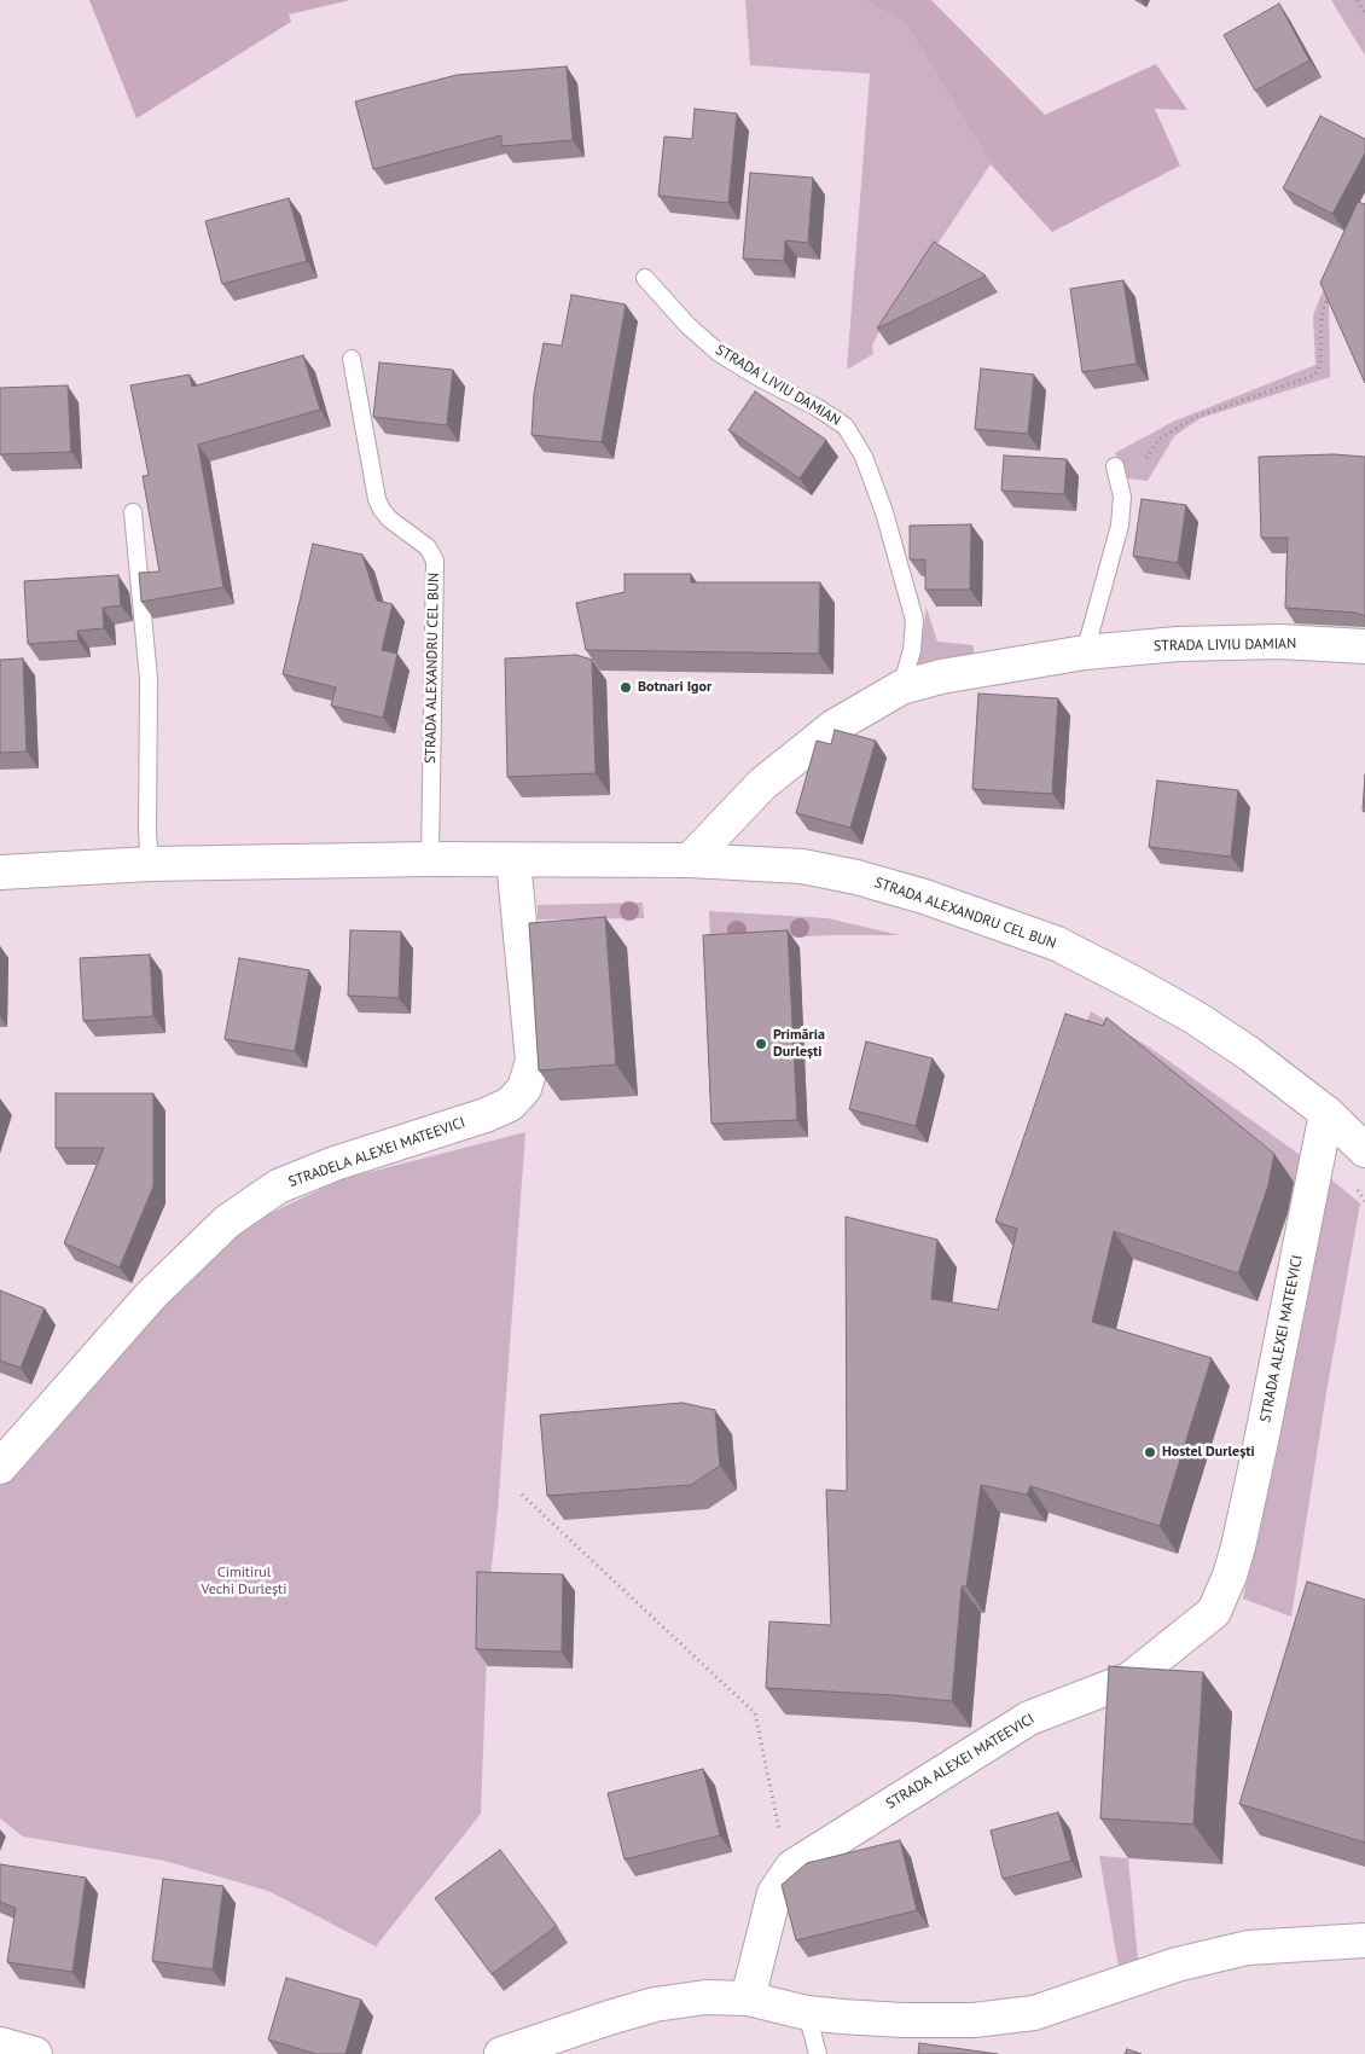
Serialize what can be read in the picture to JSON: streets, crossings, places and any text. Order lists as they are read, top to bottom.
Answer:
{
  "streets": {
    "street": [
      "STRADA LIVIU DAMIAN",
      "STRADA ALEXANDRU CEL BUN",
      "STRADELA ALEXEI MATEEVICI",
      "STRADA ALEXEI MATEEVICI"
    ]
  },
  "crossings": [
    ["STRADA LIVIU DAMIAN", "STRADA ALEXANDRU CEL BUN"],
    ["STRADA ALEXANDRU CEL BUN", "STRADELA ALEXEI MATEEVICI"],
    ["STRADA ALEXANDRU CEL BUN", "STRADA ALEXEI MATEEVICI"]
  ],
  "parks": ["Cimitirul Vechi Durlești"],
  "places": ["Botnari Igor", "Primăria Durlești", "Hostel Durlești"]
}
